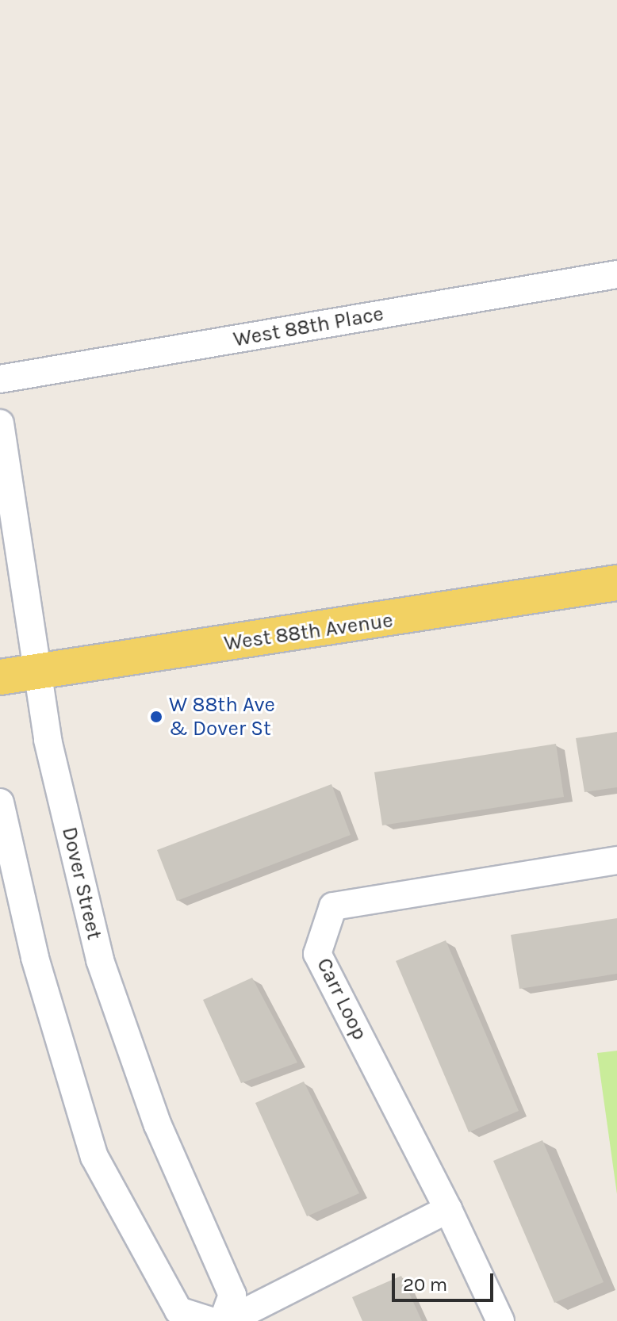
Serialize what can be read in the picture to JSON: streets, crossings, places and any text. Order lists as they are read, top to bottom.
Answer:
{
  "streets": {
    "main road": ["West 88th Avenue"],
    "street": ["West 88th Place", "Dover Street", "Carr Loop"]
  },
  "crossings": [
    ["West 88th Avenue", "Dover Street"]
  ],
  "places": ["W 88th Ave & Dover St"],
  "scale_bar": "20 m"
}
